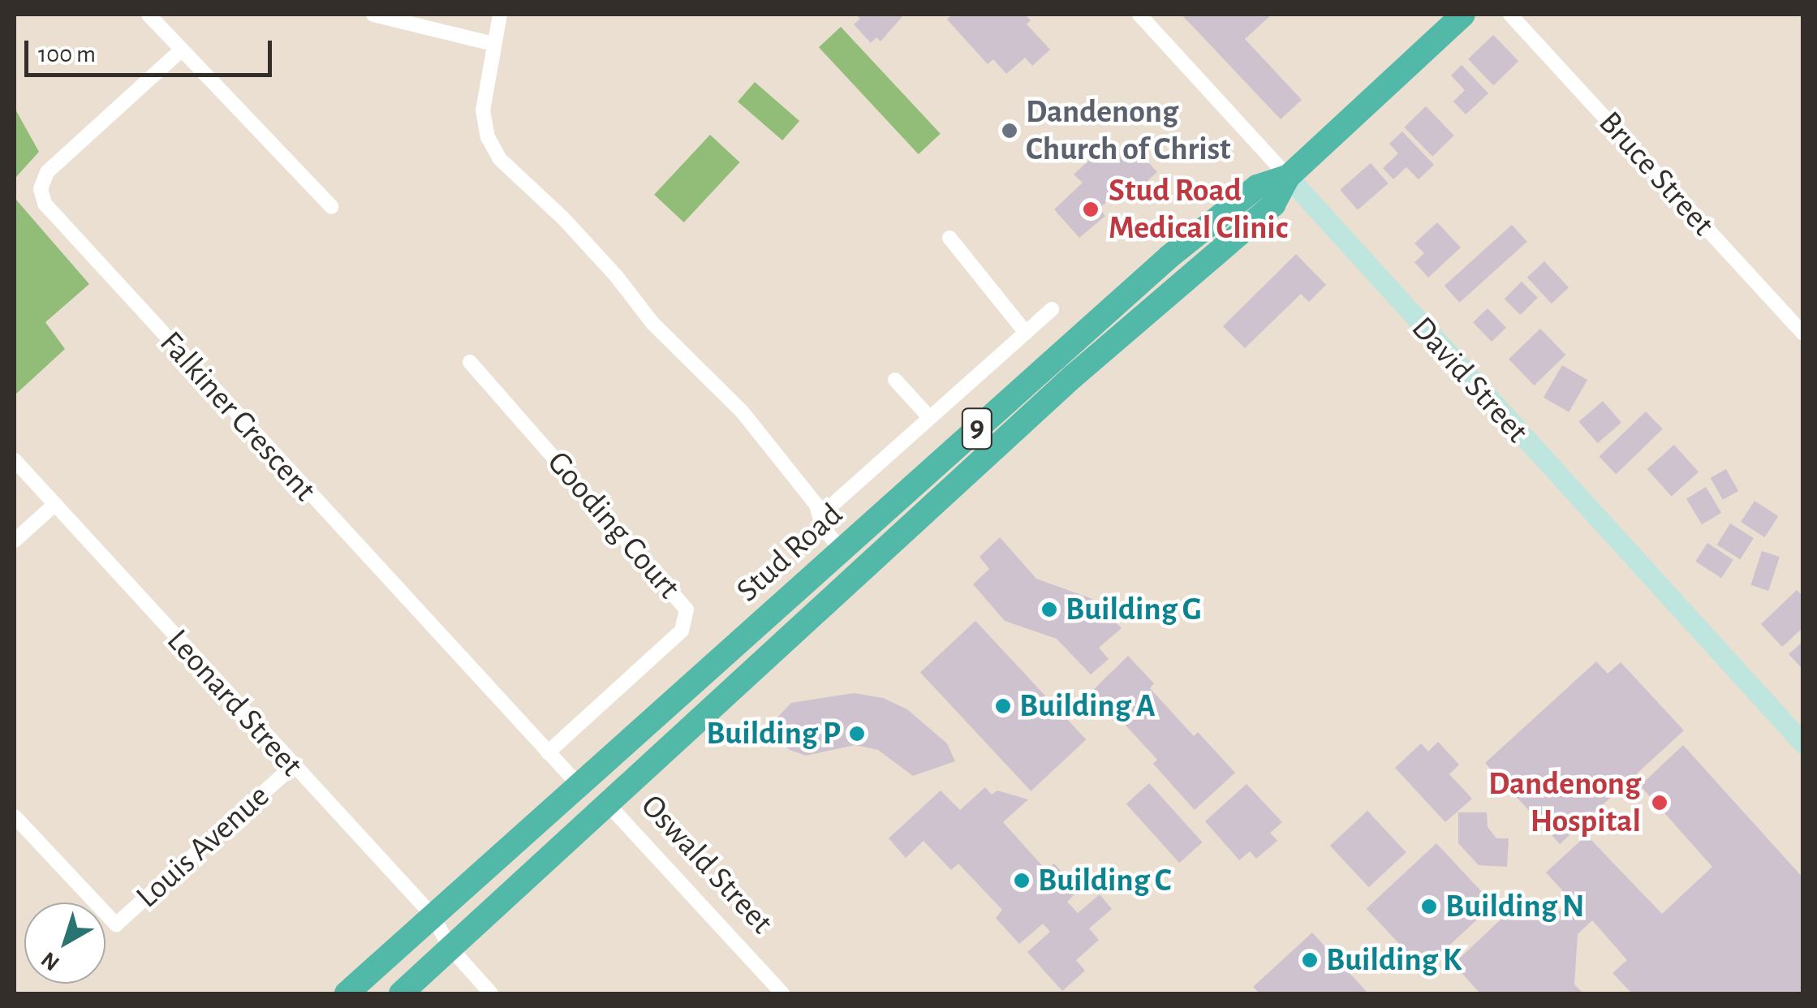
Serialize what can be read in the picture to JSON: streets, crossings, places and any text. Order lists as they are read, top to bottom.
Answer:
{
  "streets": {
    "highway": ["9", "Stud Road", "Oswald Street"],
    "main road": ["David Street"],
    "street": [
      "Bruce Street",
      "Falkiner Crescent",
      "Gooding Court",
      "Leonard Street",
      "Louis Avenue"
    ]
  },
  "crossings": [
    ["David Street", "Stud Road"],
    ["Falkiner Crescent", "Gooding Court"],
    ["Falkiner Crescent", "Stud Road"],
    ["Falkiner Crescent", "Oswald Street"],
    ["Stud Road", "Leonard Street"],
    ["Stud Road", "Oswald Street"],
    ["Leonard Street", "Louis Avenue"]
  ],
  "places": [
    "Dandenong Church of Christ",
    "Stud Road Medical Clinic",
    "Building G",
    "Building A",
    "Building P",
    "Dandenong Hospital",
    "Building C",
    "Building N",
    "Building K"
  ],
  "scale_bar": "100 m",
  "north": "bottom left"
}
